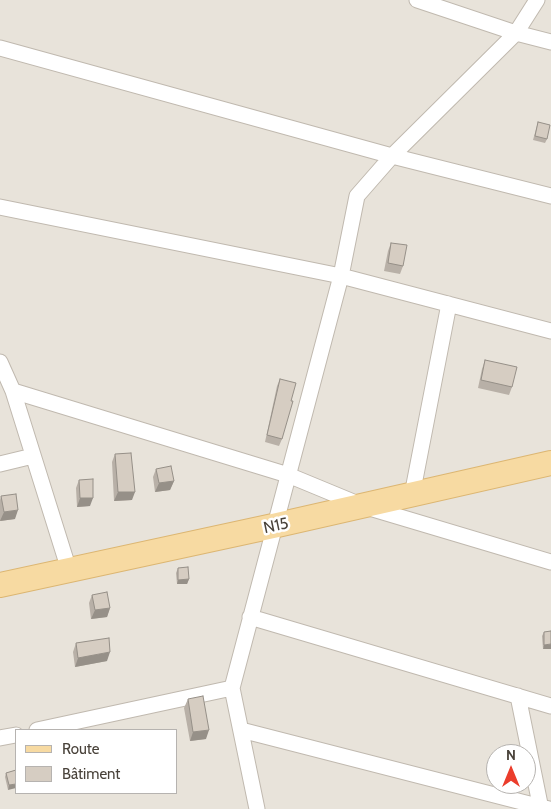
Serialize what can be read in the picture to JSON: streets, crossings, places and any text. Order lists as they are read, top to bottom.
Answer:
{
  "streets": {
    "main road": ["N15"]
  },
  "legend": ["Route", "Bâtiment"],
  "north": "top"
}
